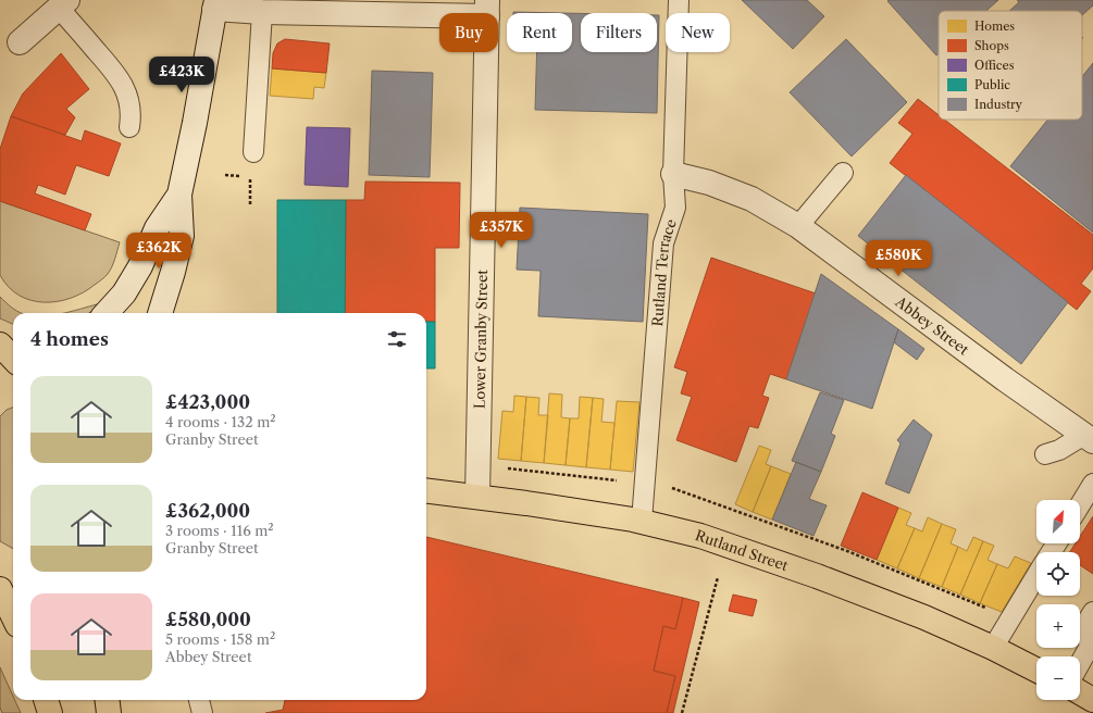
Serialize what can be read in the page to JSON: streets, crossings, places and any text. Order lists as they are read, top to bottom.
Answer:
{
  "streets": {
    "main road": ["Rutland Street"],
    "street": ["Abbey Street", "Lower Granby Street"],
    "lane": ["Rutland Terrace"]
  },
  "crossings": [
    ["Rutland Terrace", "Abbey Street"],
    ["Rutland Terrace", "Rutland Street"],
    ["Lower Granby Street", "Rutland Street"]
  ],
  "legend": [
    "Homes",
    "Shops",
    "Offices",
    "Public",
    "Industry"
  ],
  "north": "top right",
  "page": {
    "chip": [
      "Buy",
      "Rent",
      "Filters",
      "New"
    ],
    "price": [
      "£423K",
      "£357K",
      "£362K",
      "£580K"
    ],
    "heading": "4 homes",
    "list": [
      {
        "name": "£423,000",
        "note": "4 rooms · 132 m² · Granby Street"
      },
      {
        "name": "£362,000",
        "note": "3 rooms · 116 m² · Granby Street"
      },
      {
        "name": "£580,000",
        "note": "5 rooms · 158 m² · Abbey Street"
      }
    ],
    "map_buttons": ["+", "−"]
  }
}
